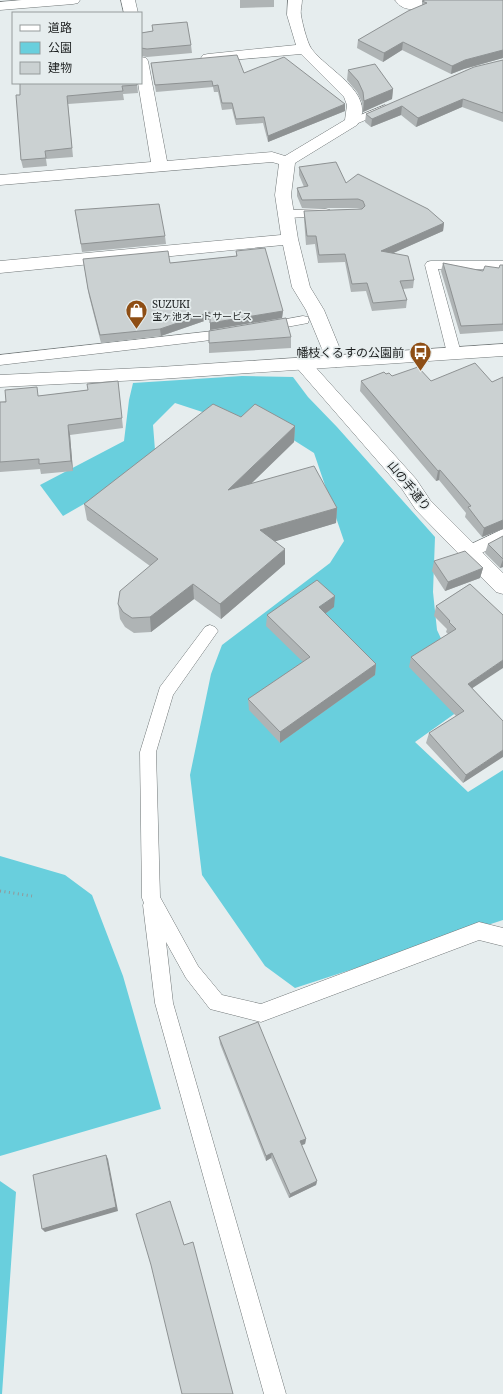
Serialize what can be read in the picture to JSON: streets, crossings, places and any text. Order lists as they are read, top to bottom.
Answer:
{
  "streets": {
    "street": ["山の手通り"]
  },
  "places": {
    "shop": ["SUZUKI 宝ヶ池オートサービス"],
    "bus stop": ["幡枝くるすの公園前"]
  },
  "legend": ["道路", "公園", "建物"]
}
